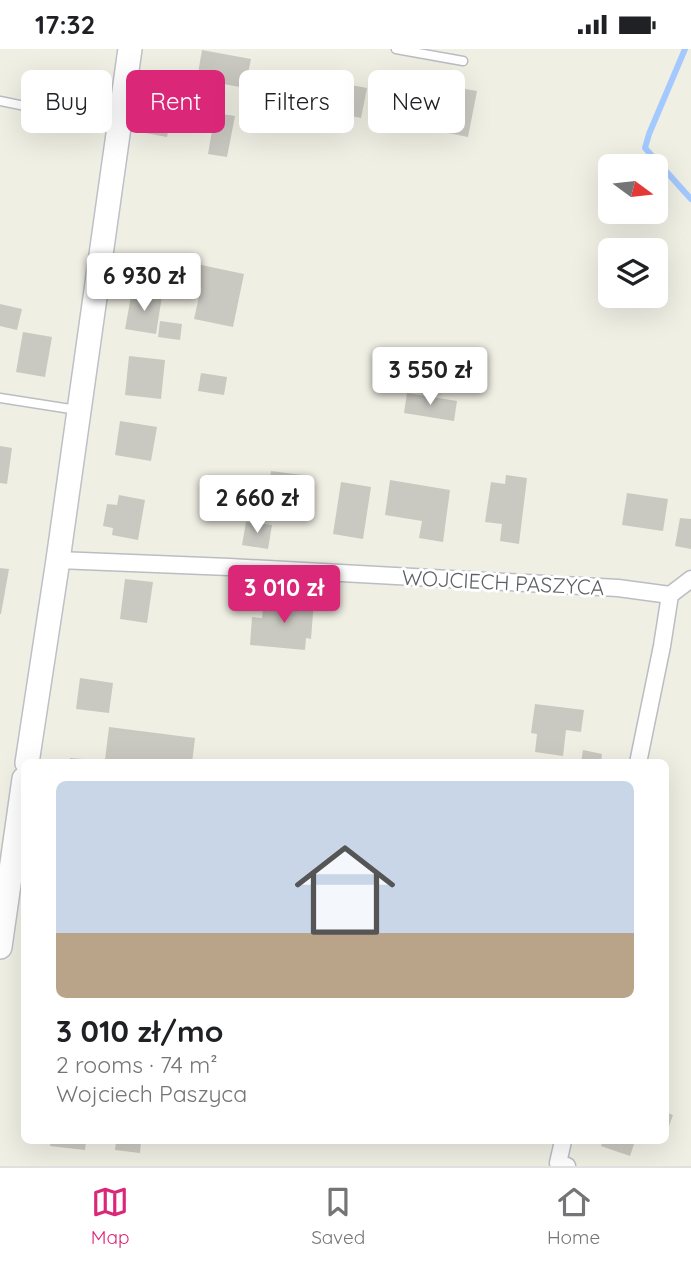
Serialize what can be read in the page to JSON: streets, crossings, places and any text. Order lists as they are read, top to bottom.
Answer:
{
  "streets": {
    "street": ["WOJCIECH PASZYCA"]
  },
  "north": "right",
  "page": {
    "status": "17:32",
    "chip": [
      "Buy",
      "Rent",
      "Filters",
      "New"
    ],
    "price": [
      "6 930 zł",
      "3 550 zł",
      "2 660 zł",
      "3 010 zł"
    ],
    "list": [
      {
        "name": "3 010 zł/mo",
        "note": "2 rooms · 74 m² · Wojciech Paszyca"
      }
    ],
    "tabs": ["Map", "Saved", "Home"]
  }
}
